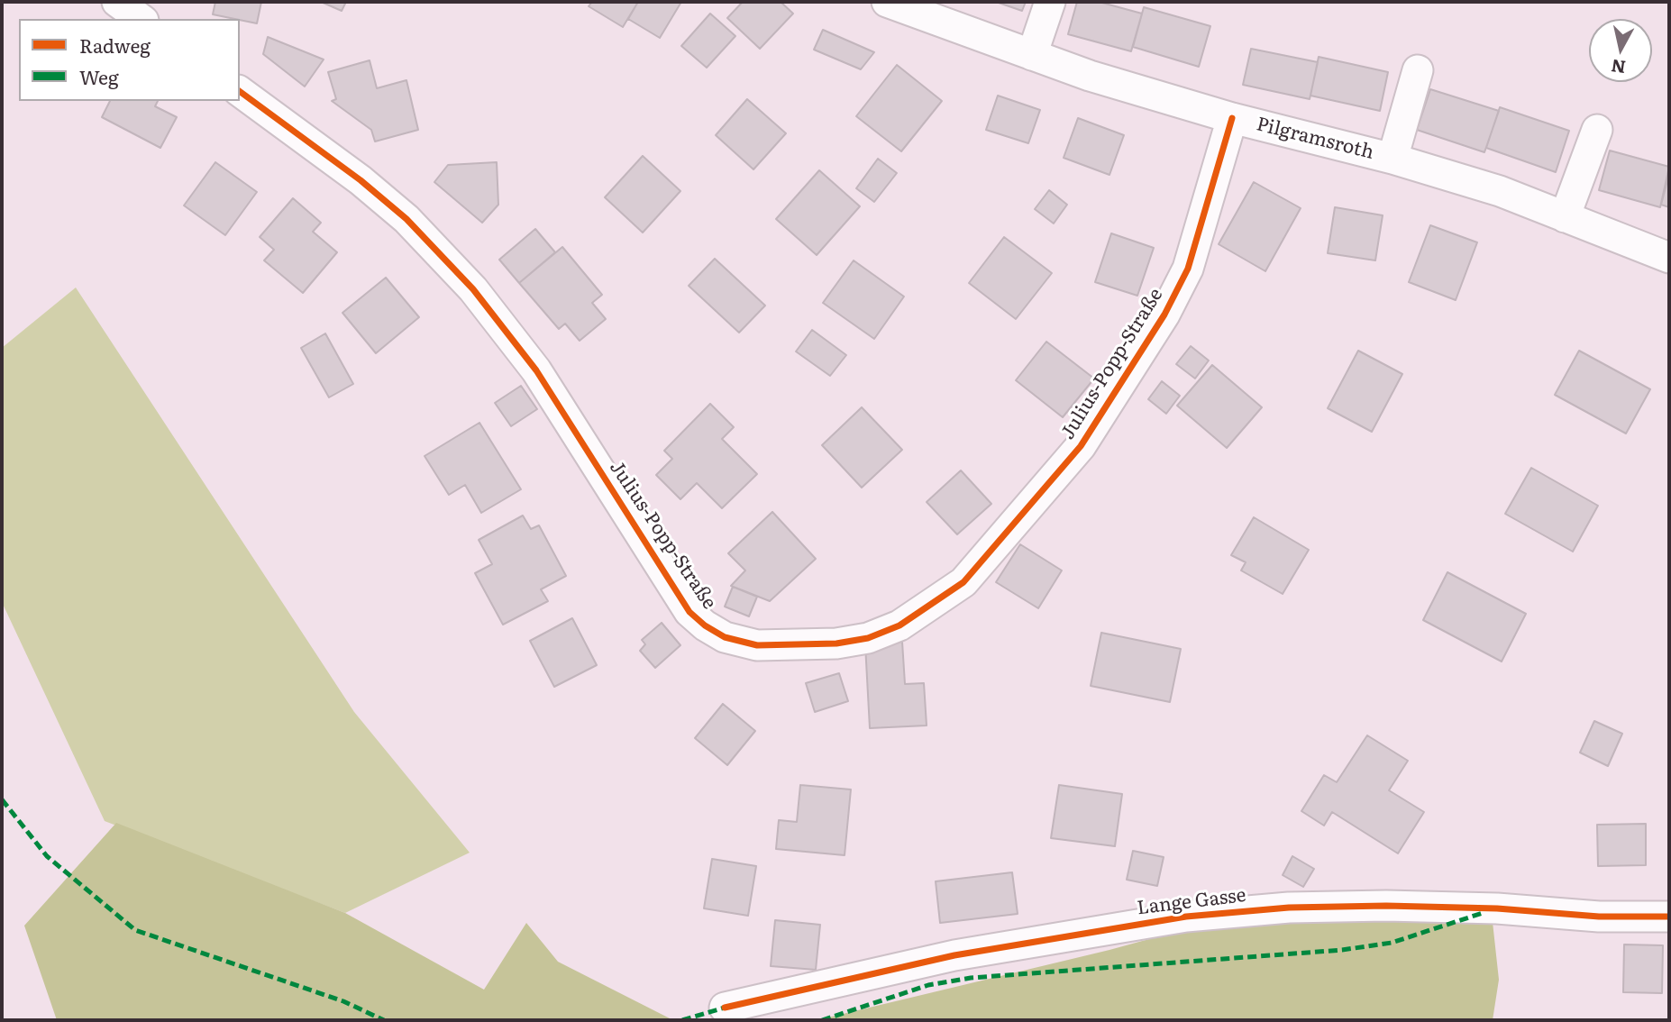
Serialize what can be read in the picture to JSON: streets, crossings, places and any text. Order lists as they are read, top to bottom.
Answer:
{
  "streets": {
    "street": ["Pilgramsroth", "Julius-Popp-Straße", "Lange Gasse"]
  },
  "crossings": [
    ["Pilgramsroth", "Julius-Popp-Straße"]
  ],
  "legend": ["Radweg", "Weg"],
  "north": "bottom"
}
